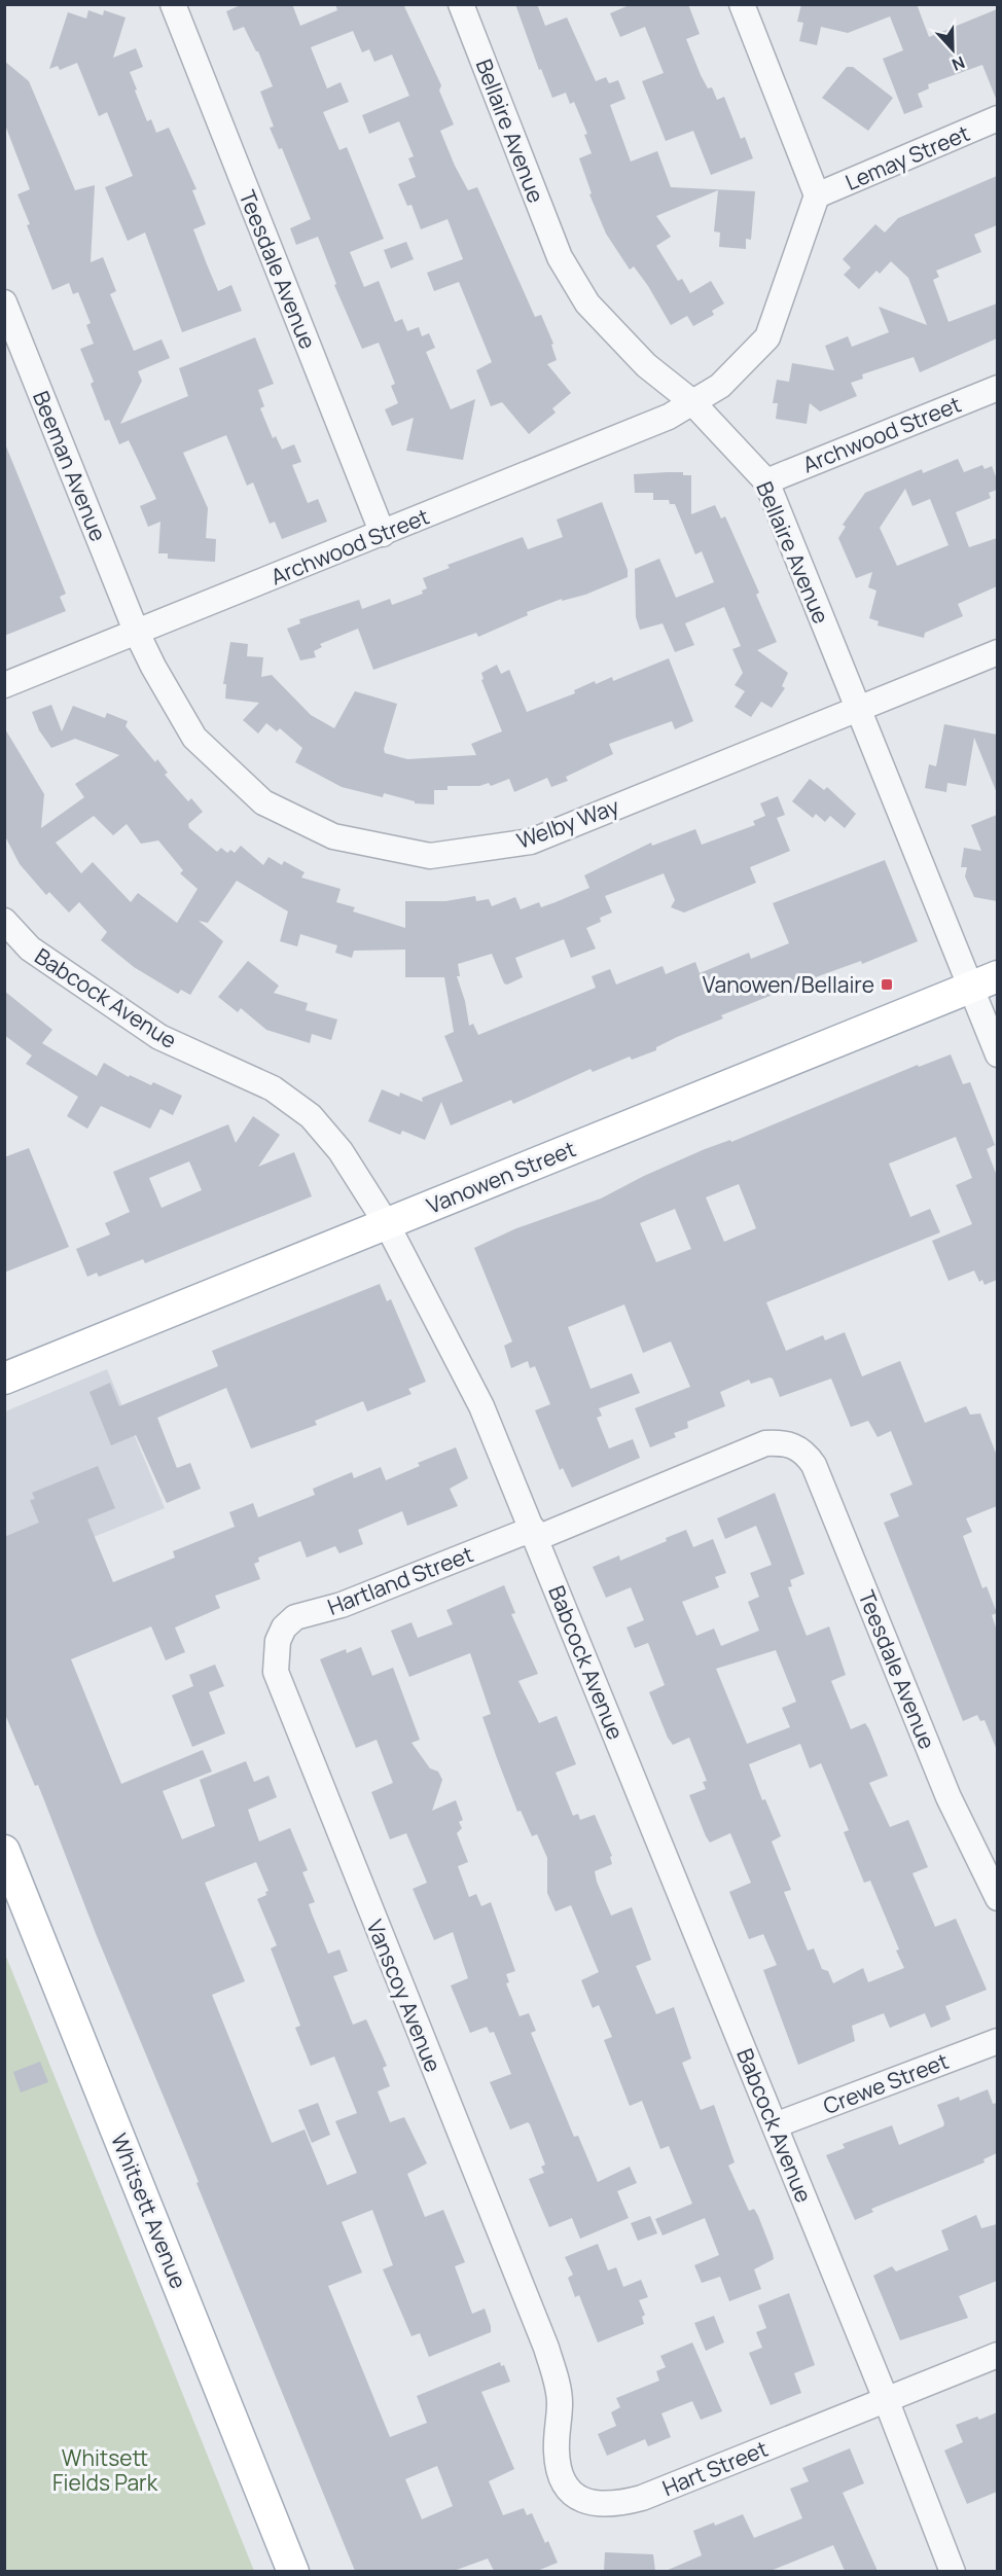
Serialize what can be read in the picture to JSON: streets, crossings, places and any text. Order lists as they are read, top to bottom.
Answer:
{
  "streets": {
    "main road": ["Vanowen Street", "Whitsett Avenue"],
    "street": [
      "Bellaire Avenue",
      "Lemay Street",
      "Teesdale Avenue",
      "Archwood Street",
      "Beeman Avenue",
      "Welby Way",
      "Babcock Avenue",
      "Hartland Street",
      "Vanscoy Avenue",
      "Crewe Street",
      "Hart Street"
    ]
  },
  "crossings": [
    ["Bellaire Avenue", "Archwood Street"],
    ["Bellaire Avenue", "Welby Way"],
    ["Bellaire Avenue", "Vanowen Street"],
    ["Lemay Street", "Archwood Street"],
    ["Teesdale Avenue", "Archwood Street"],
    ["Teesdale Avenue", "Hartland Street"],
    ["Archwood Street", "Beeman Avenue"],
    ["Archwood Street", "Welby Way"],
    ["Beeman Avenue", "Welby Way"],
    ["Babcock Avenue", "Vanowen Street"],
    ["Babcock Avenue", "Hartland Street"],
    ["Babcock Avenue", "Crewe Street"],
    ["Babcock Avenue", "Hart Street"],
    ["Hartland Street", "Vanscoy Avenue"],
    ["Vanscoy Avenue", "Hart Street"]
  ],
  "parks": ["Whitsett Fields Park"],
  "places": {
    "transit": ["Vanowen/Bellaire"]
  },
  "north": "bottom"
}
